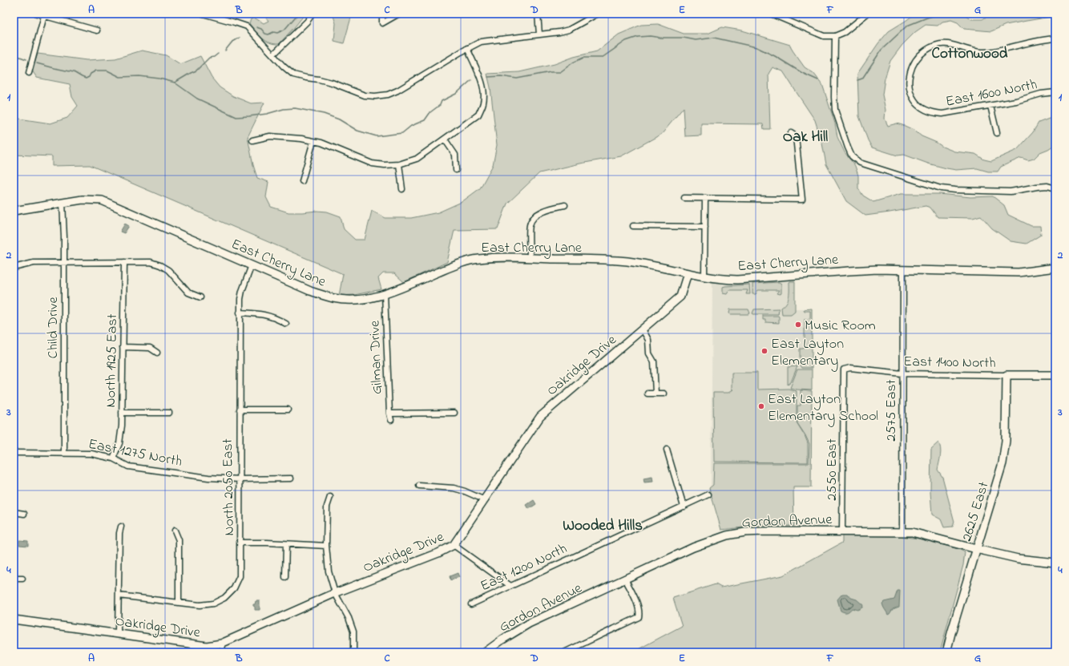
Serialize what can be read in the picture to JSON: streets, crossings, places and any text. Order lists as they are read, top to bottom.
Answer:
{
  "streets": {
    "street": [
      "East 1600 North",
      "East Cherry Lane",
      "Child Drive",
      "Gilman Drive",
      "North 1925 East",
      "East 1400 North",
      "Oakridge Drive",
      "2575 East",
      "East 1275 North",
      "2550 East",
      "North 2050 East",
      "2625 East",
      "Gordon Avenue",
      "East 1200 North"
    ]
  },
  "crossings": [
    ["East Cherry Lane", "Child Drive"],
    ["East Cherry Lane", "Gilman Drive"],
    ["East Cherry Lane", "Oakridge Drive"],
    ["East Cherry Lane", "2575 East"],
    ["East Cherry Lane", "North 2050 East"],
    ["Child Drive", "East 1275 North"],
    ["North 1925 East", "East 1275 North"],
    ["East 1400 North", "2575 East"],
    ["East 1400 North", "2550 East"],
    ["East 1400 North", "2625 East"],
    ["2575 East", "Gordon Avenue"],
    ["East 1275 North", "North 2050 East"],
    ["2550 East", "Gordon Avenue"],
    ["2625 East", "Gordon Avenue"]
  ],
  "districts": ["Cottonwood", "Oak Hill", "Wooded Hills"],
  "places": ["Music Room", "East Layton Elementary", "East Layton Elementary School"],
  "grid": {
    "columns": [
      "A",
      "B",
      "C",
      "D",
      "E",
      "F",
      "G"
    ],
    "rows": [
      "1",
      "2",
      "3",
      "4"
    ]
  }
}
